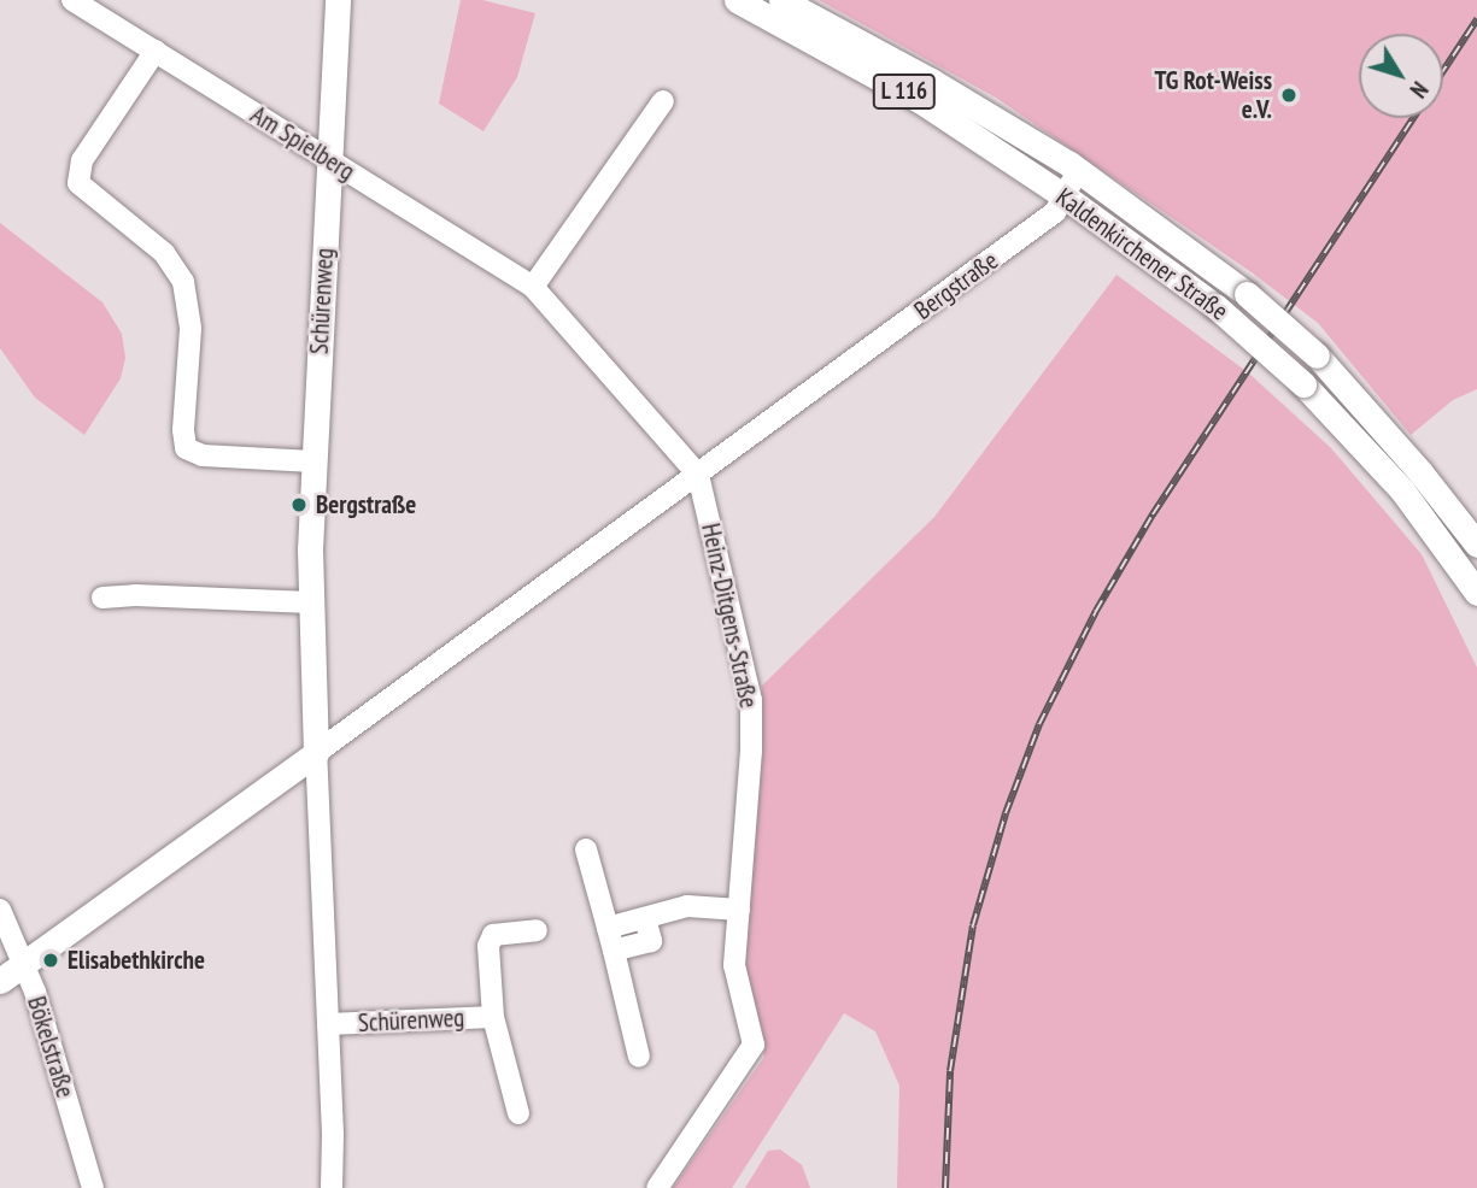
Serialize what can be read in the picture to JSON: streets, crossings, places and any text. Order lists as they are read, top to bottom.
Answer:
{
  "streets": {
    "main road": [
      "L 116",
      "Kaldenkirchener Straße",
      "Bergstraße",
      "Schürenweg"
    ],
    "street": ["Am Spielberg", "Heinz-Ditgens-Straße", "Bökelstraße"]
  },
  "crossings": [
    ["Am Spielberg", "Bergstraße"],
    ["Am Spielberg", "Schürenweg"],
    ["Am Spielberg", "Heinz-Ditgens-Straße"],
    ["Kaldenkirchener Straße", "Bergstraße"],
    ["Bergstraße", "Schürenweg"],
    ["Bergstraße", "Heinz-Ditgens-Straße"],
    ["Bergstraße", "Bökelstraße"]
  ],
  "places": ["TG Rot-Weiss e.V.", "Bergstraße", "Elisabethkirche"],
  "north": "bottom right"
}
